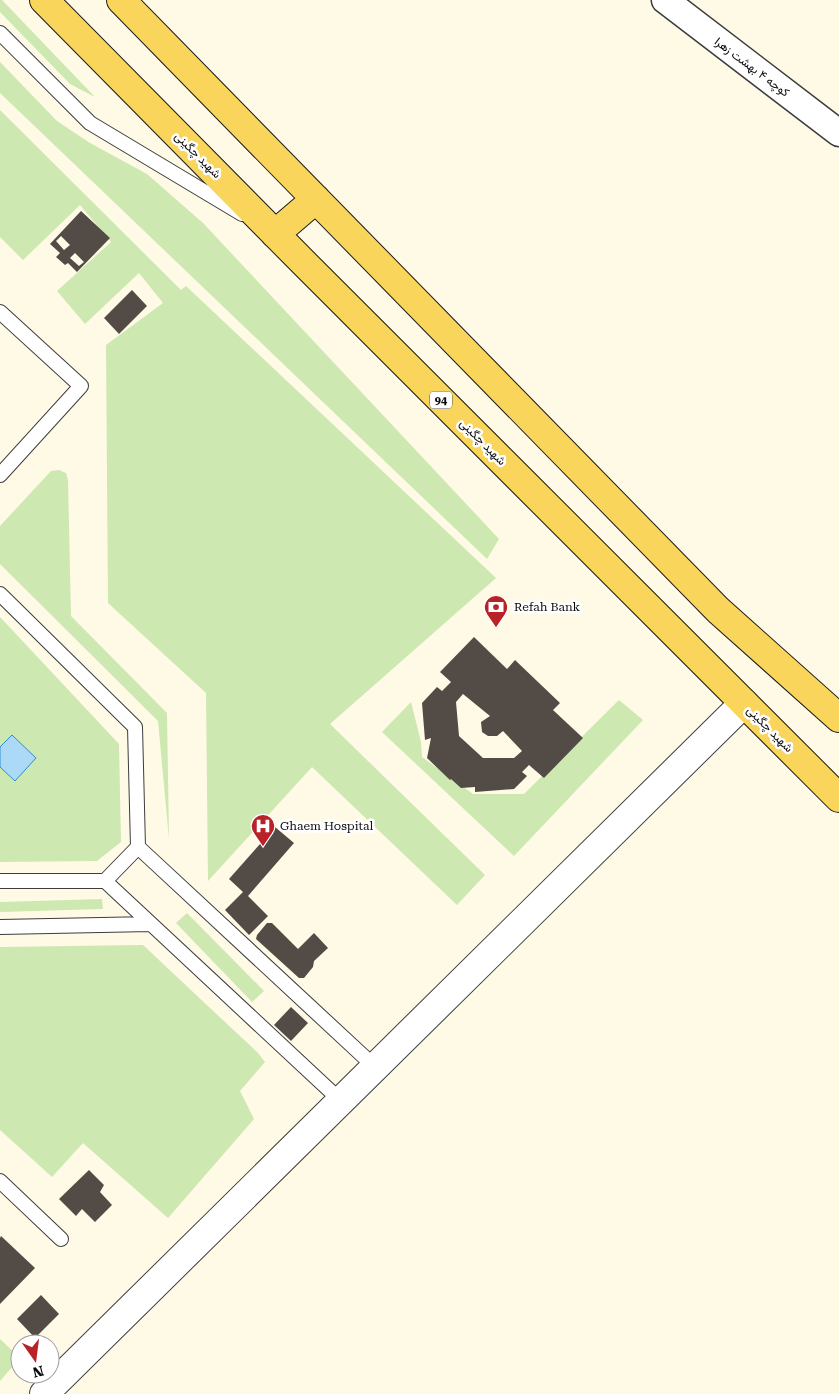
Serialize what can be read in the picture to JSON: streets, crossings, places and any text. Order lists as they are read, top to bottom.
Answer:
{
  "streets": {
    "main road": ["شهید چگینی", "94"],
    "street": ["کوچه ۴ بهشت زهرا"]
  },
  "places": {
    "bank": ["Refah Bank"],
    "hospital": ["Ghaem Hospital"]
  },
  "north": "bottom"
}
